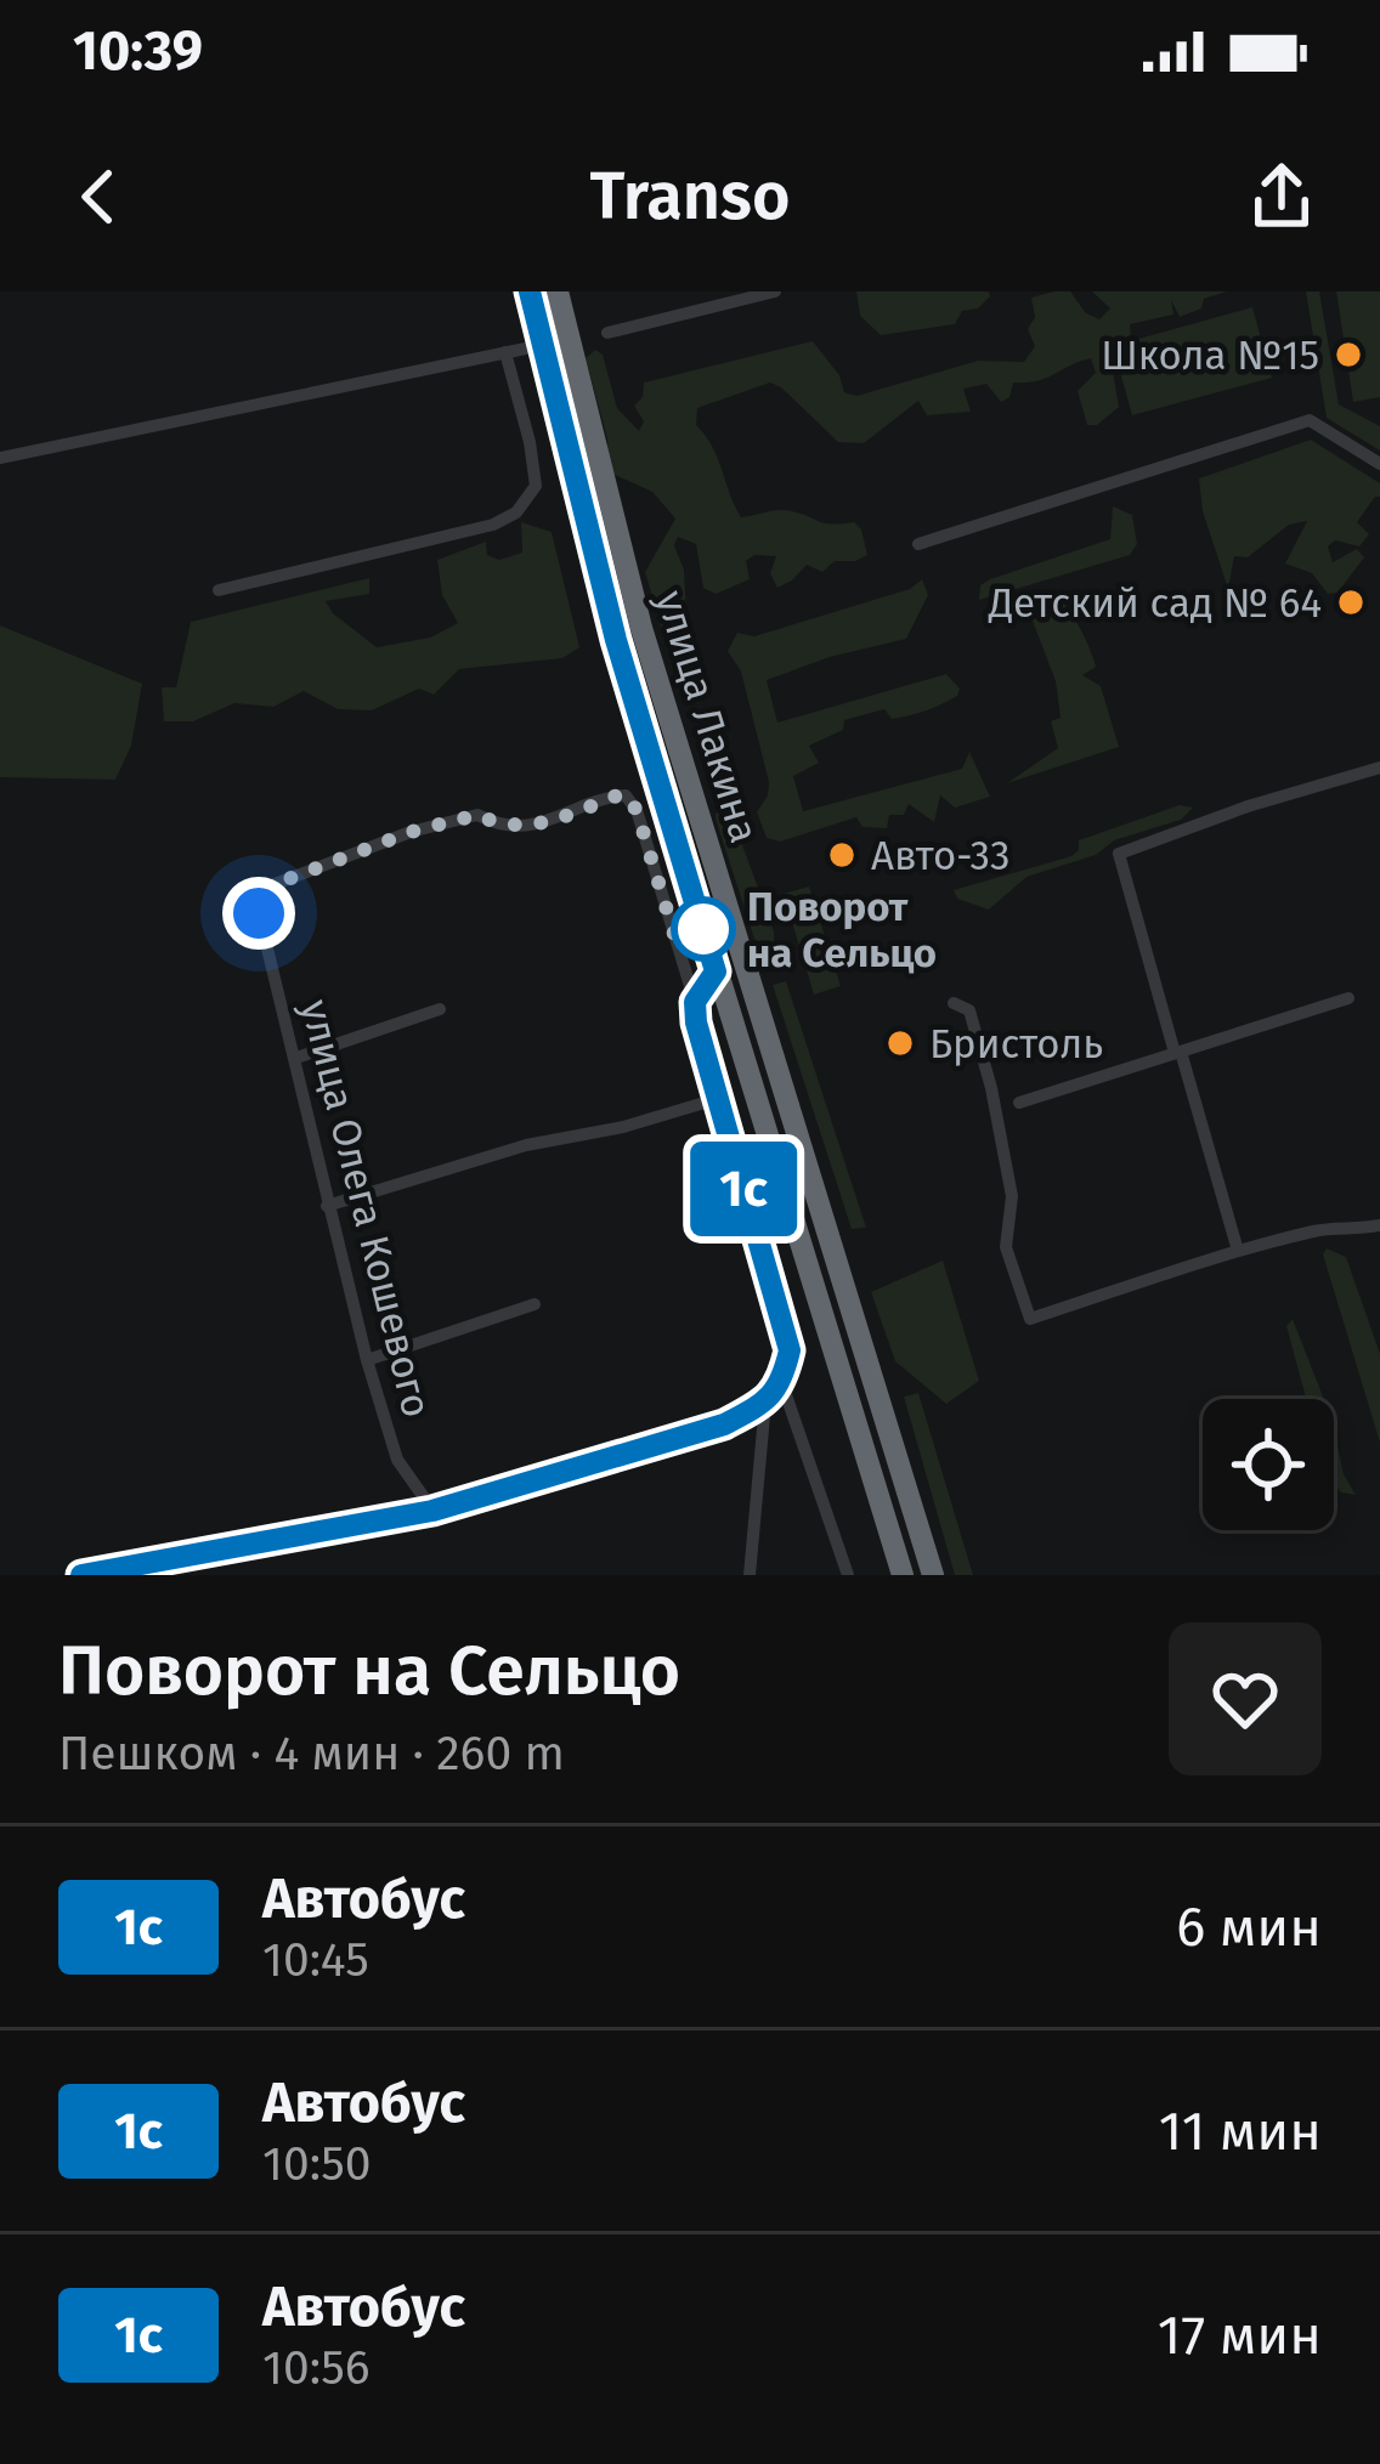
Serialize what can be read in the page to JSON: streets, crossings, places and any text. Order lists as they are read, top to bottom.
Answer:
{
  "streets": {
    "highway": ["улица Лакина"],
    "street": ["улица Олега Кошевого"]
  },
  "places": [
    "Школа №15",
    "Детский сад № 64",
    "Авто-33",
    "Поворот на Сельцо",
    "Бристоль"
  ],
  "lines": ["bus line 1с"],
  "page": {
    "status": "10:39",
    "header": "Transo",
    "on_map": "1с",
    "heading": ["Поворот на Сельцо", "Пешком · 4 мин · 260 m"],
    "list": [
      {
        "mark": "1с",
        "name": "Автобус",
        "note": "10:45",
        "value": "6 мин"
      },
      {
        "mark": "1с",
        "name": "Автобус",
        "note": "10:50",
        "value": "11 мин"
      },
      {
        "mark": "1с",
        "name": "Автобус",
        "note": "10:56",
        "value": "17 мин"
      }
    ]
  }
}
